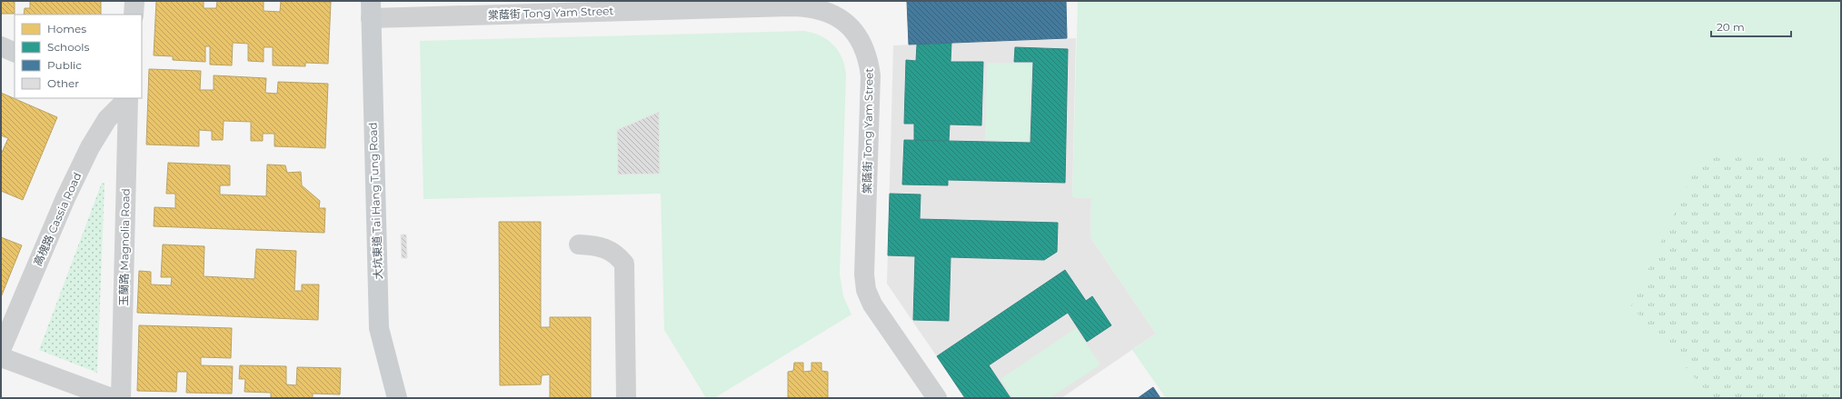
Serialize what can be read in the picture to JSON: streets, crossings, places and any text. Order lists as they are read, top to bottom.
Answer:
{
  "streets": {
    "main road": ["大坑東道 Tai Hang Tung Road"],
    "street": ["棠蔭街 Tong Yam Street", "高槐路 Cassia Road", "玉蘭路 Magnolia Road"]
  },
  "crossings": [
    ["棠蔭街 Tong Yam Street", "大坑東道 Tai Hang Tung Road"]
  ],
  "legend": [
    "Homes",
    "Schools",
    "Public",
    "Other"
  ],
  "scale_bar": "20 m"
}
